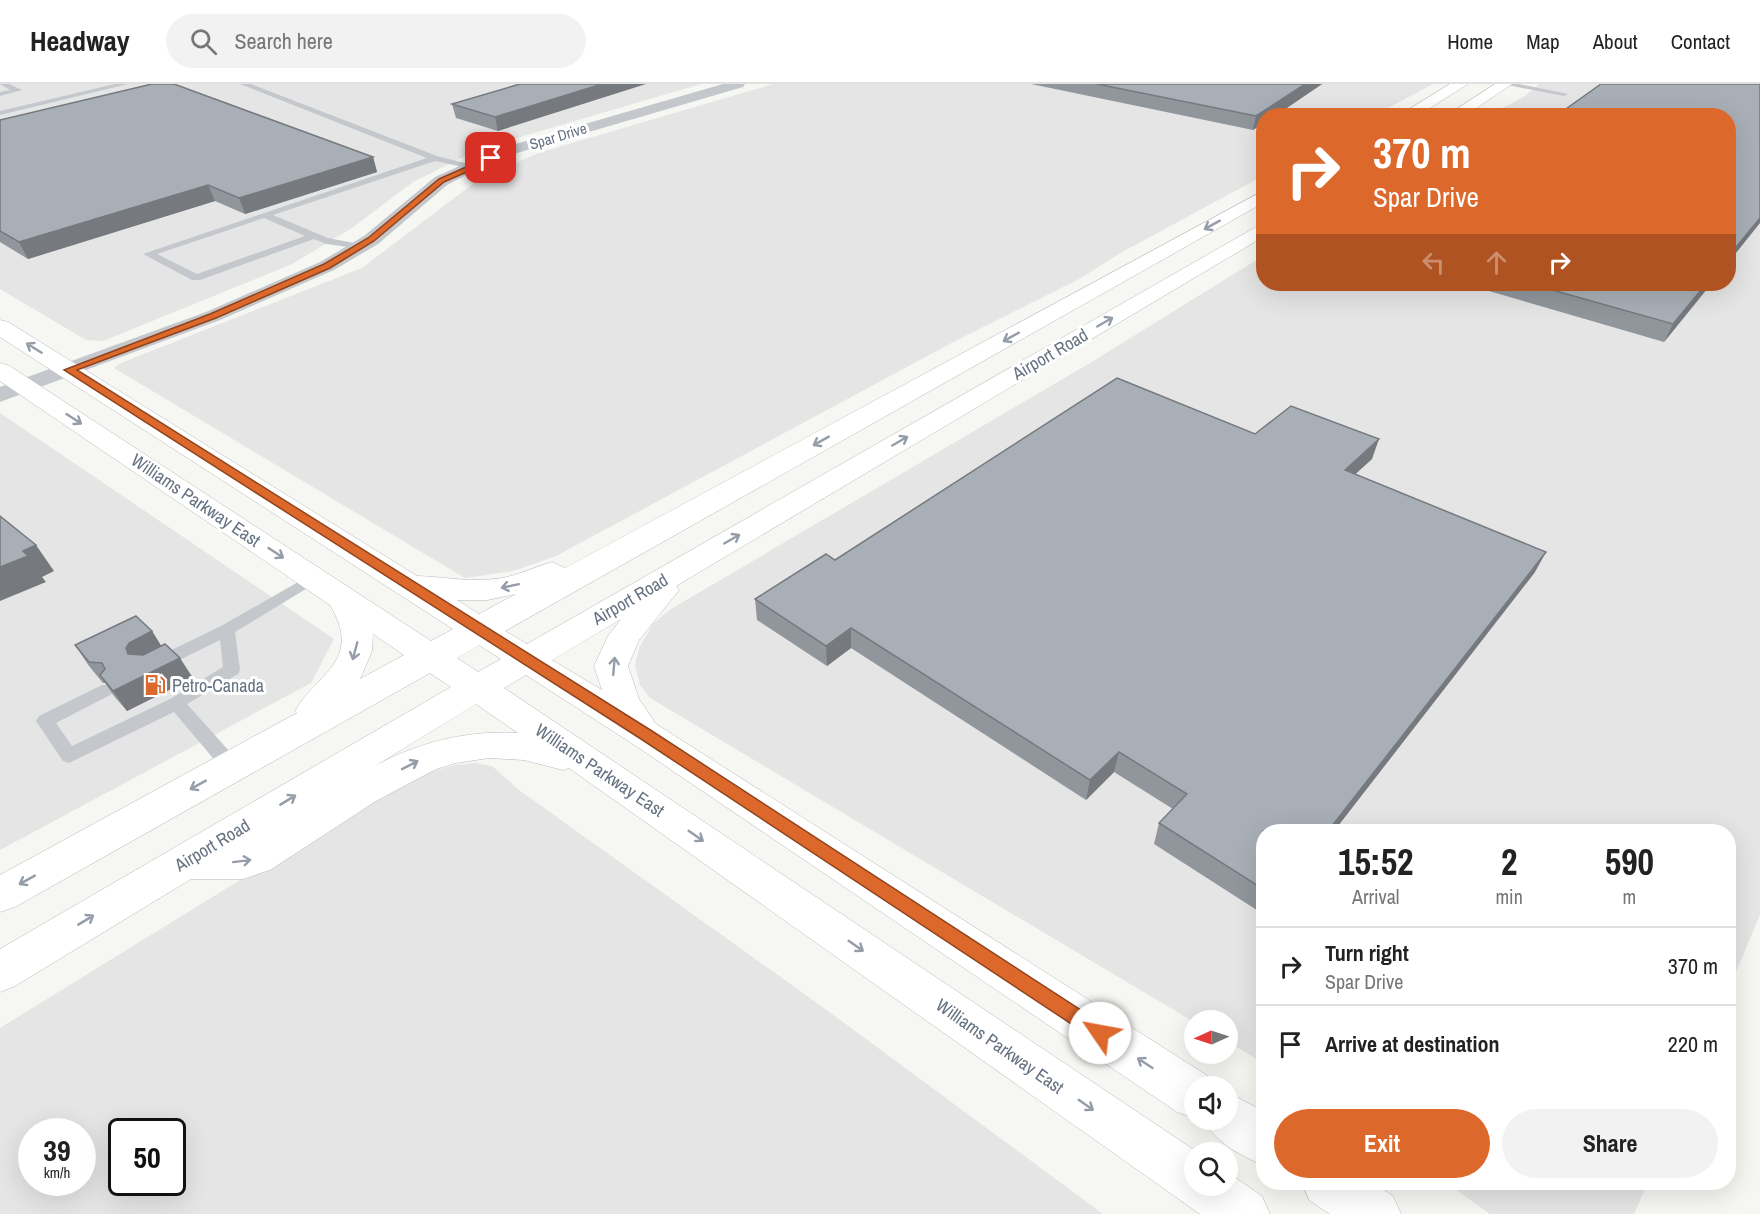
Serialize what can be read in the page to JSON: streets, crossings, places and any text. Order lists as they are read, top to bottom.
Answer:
{
  "streets": {
    "main road": ["Airport Road", "Williams Parkway East"],
    "street": ["Spar Drive"]
  },
  "crossings": [
    ["Spar Drive", "Williams Parkway East"],
    ["Airport Road", "Williams Parkway East"]
  ],
  "places": {
    "fuel station": ["Petro-Canada"]
  },
  "north": "left",
  "page": {
    "header": "Headway",
    "search": "Search here",
    "nav": [
      "Home",
      "Map",
      "About",
      "Contact"
    ],
    "turn": ["370 m", "Spar Drive"],
    "eta": [
      "15:52",
      "Arrival",
      "2",
      "min",
      "590",
      "m"
    ],
    "list": [
      {
        "name": "Turn right",
        "note": "Spar Drive",
        "value": "370 m"
      },
      {
        "name": "Arrive at destination",
        "value": "220 m"
      }
    ],
    "buttons": ["Exit", "Share"],
    "speed": "39 km/h",
    "limit": "50"
  }
}
